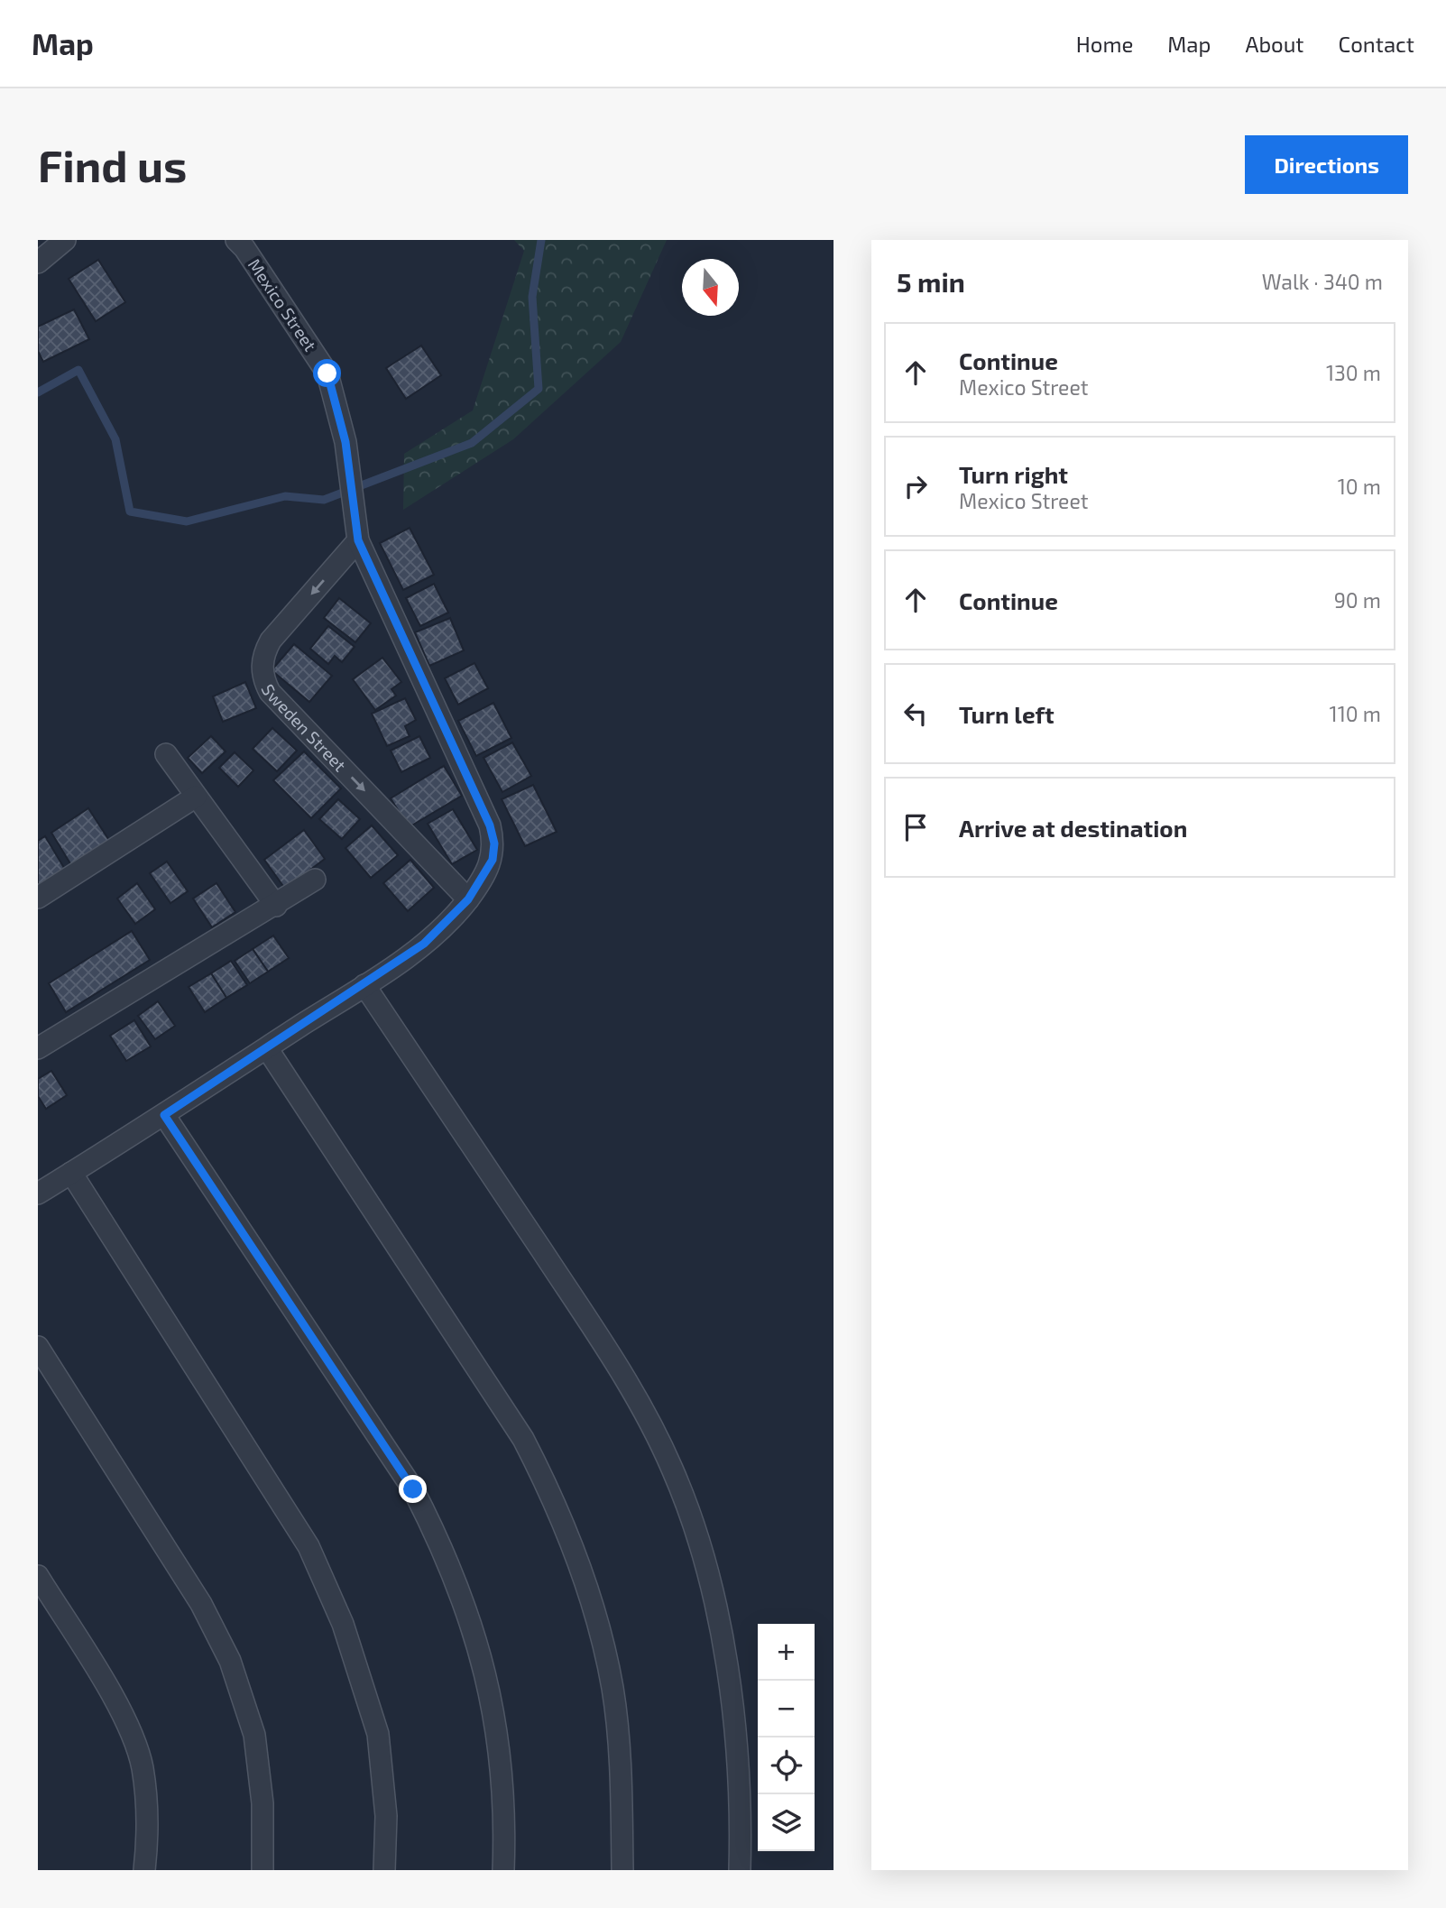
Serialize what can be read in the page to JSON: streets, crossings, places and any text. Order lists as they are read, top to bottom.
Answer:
{
  "streets": {
    "street": ["Mexico Street", "Sweden Street"]
  },
  "crossings": [
    ["Mexico Street", "Sweden Street"]
  ],
  "north": "bottom",
  "page": {
    "header": "Map",
    "nav": [
      "Home",
      "Map",
      "About",
      "Contact"
    ],
    "buttons": "Directions",
    "title": "Find us",
    "heading": ["5 min", "Walk · 340 m"],
    "list": [
      ["Continue", "Mexico Street", "130 m"],
      ["Turn right", "Mexico Street", "10 m"],
      ["Continue", "90 m"],
      ["Turn left", "110 m"],
      "Arrive at destination"
    ],
    "map_buttons": ["+", "−"]
  }
}
